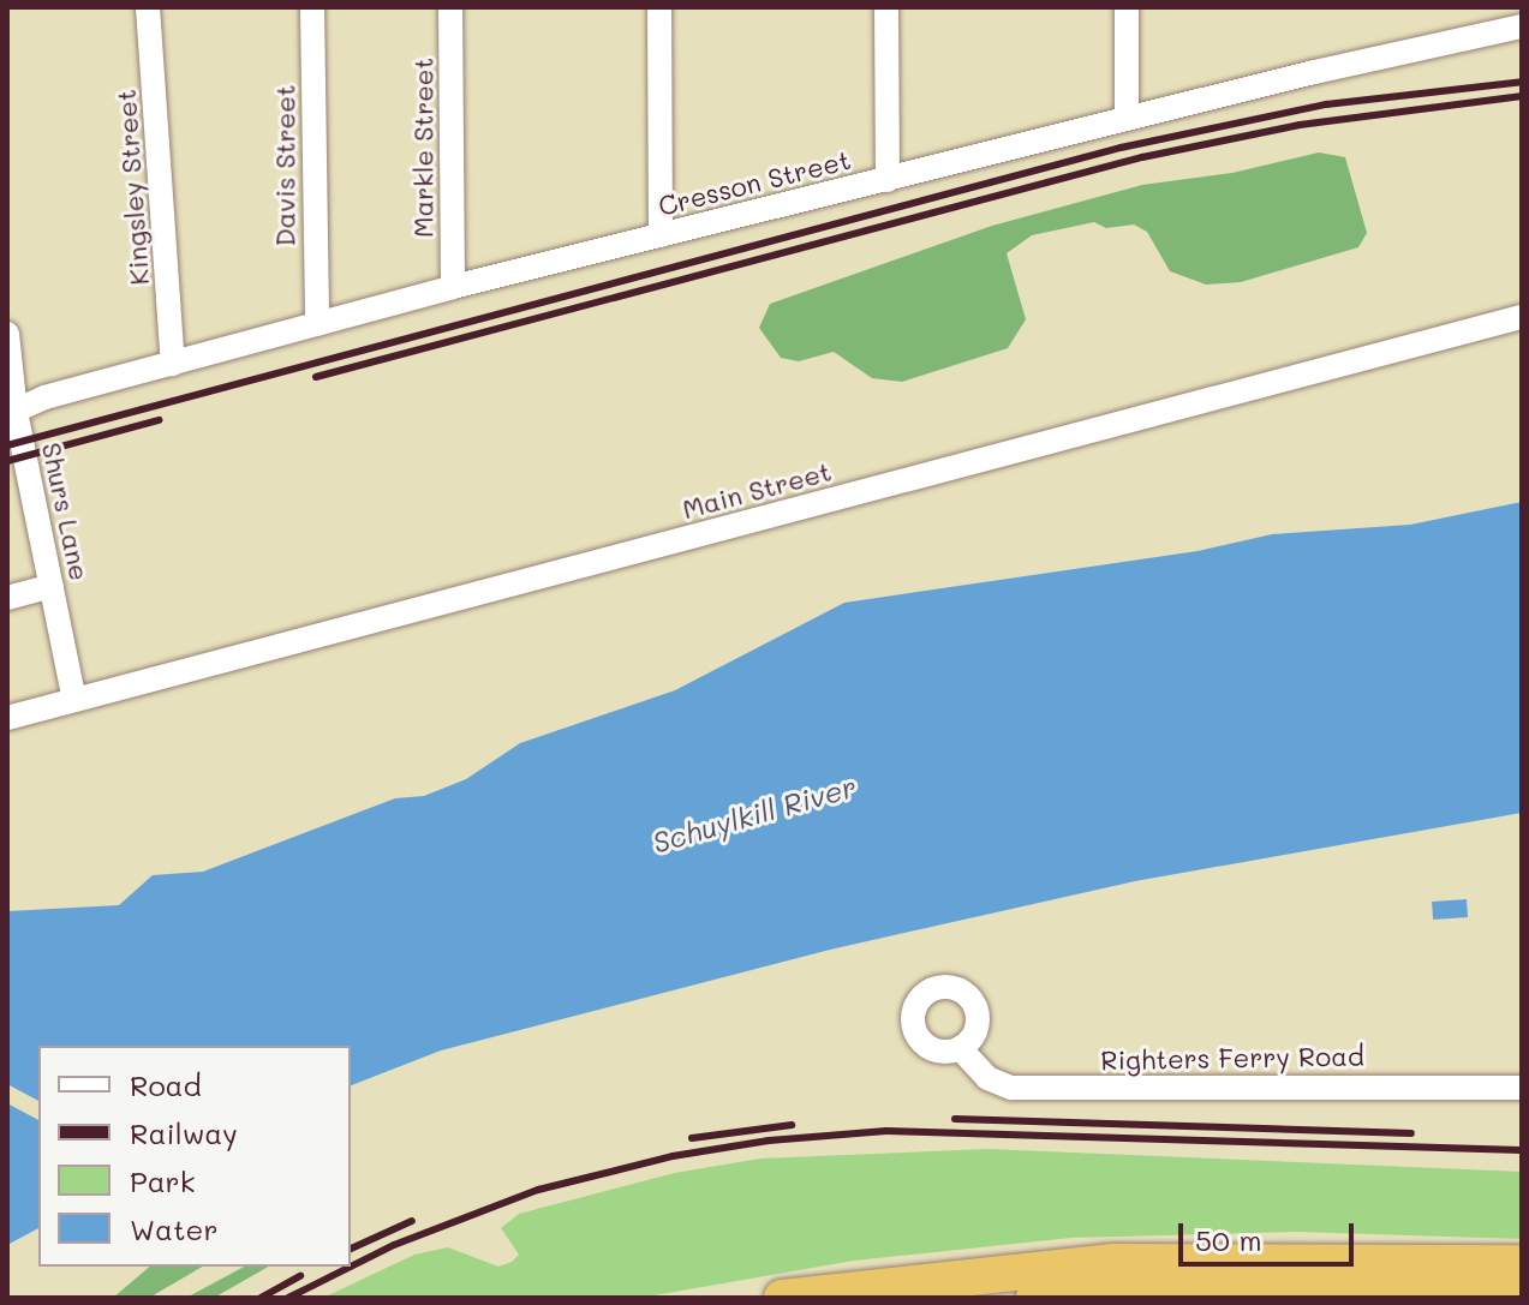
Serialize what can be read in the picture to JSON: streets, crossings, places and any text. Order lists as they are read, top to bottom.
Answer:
{
  "streets": {
    "street": [
      "Markle Street",
      "Davis Street",
      "Cresson Street",
      "Kingsley Street",
      "Main Street",
      "Shurs Lane",
      "Righters Ferry Road"
    ]
  },
  "crossings": [
    ["Markle Street", "Cresson Street"],
    ["Davis Street", "Cresson Street"],
    ["Cresson Street", "Kingsley Street"],
    ["Cresson Street", "Shurs Lane"],
    ["Main Street", "Shurs Lane"]
  ],
  "water": ["Schuylkill River"],
  "legend": [
    "Road",
    "Railway",
    "Park",
    "Water"
  ],
  "scale_bar": "50 m"
}
